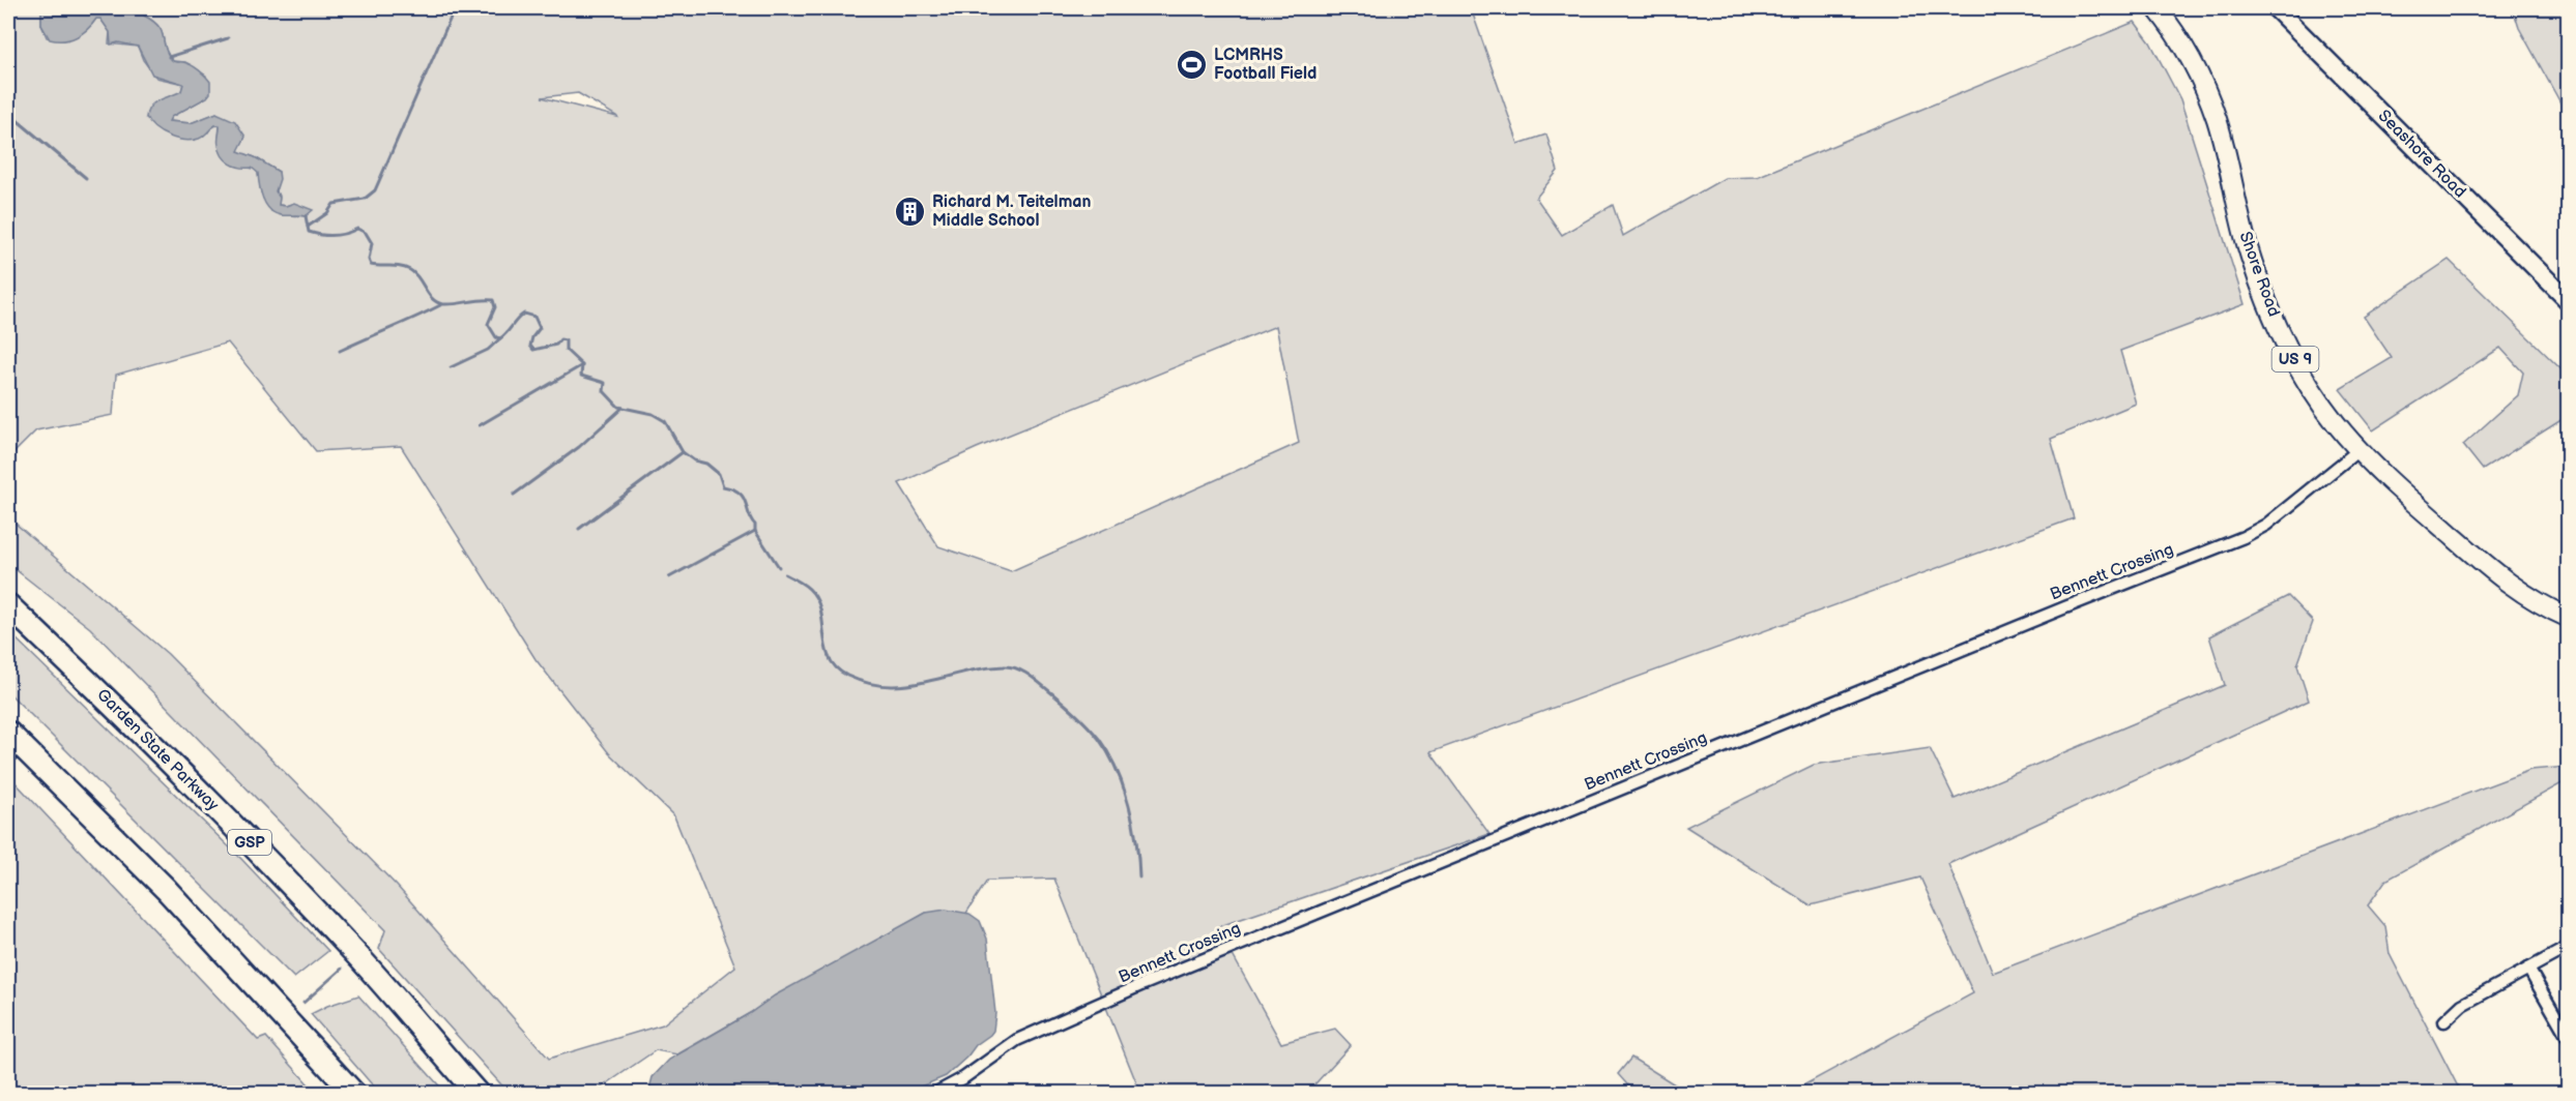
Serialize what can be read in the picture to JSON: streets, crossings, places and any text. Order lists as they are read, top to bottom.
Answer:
{
  "streets": {
    "highway": ["Garden State Parkway", "GSP"],
    "main road": ["Shore Road", "US 9"],
    "street": ["Seashore Road", "Bennett Crossing"]
  },
  "crossings": [
    ["Shore Road", "Bennett Crossing"]
  ],
  "places": {
    "sports": ["LCMRHS Football Field"],
    "building": ["Richard M. Teitelman Middle School"]
  }
}
